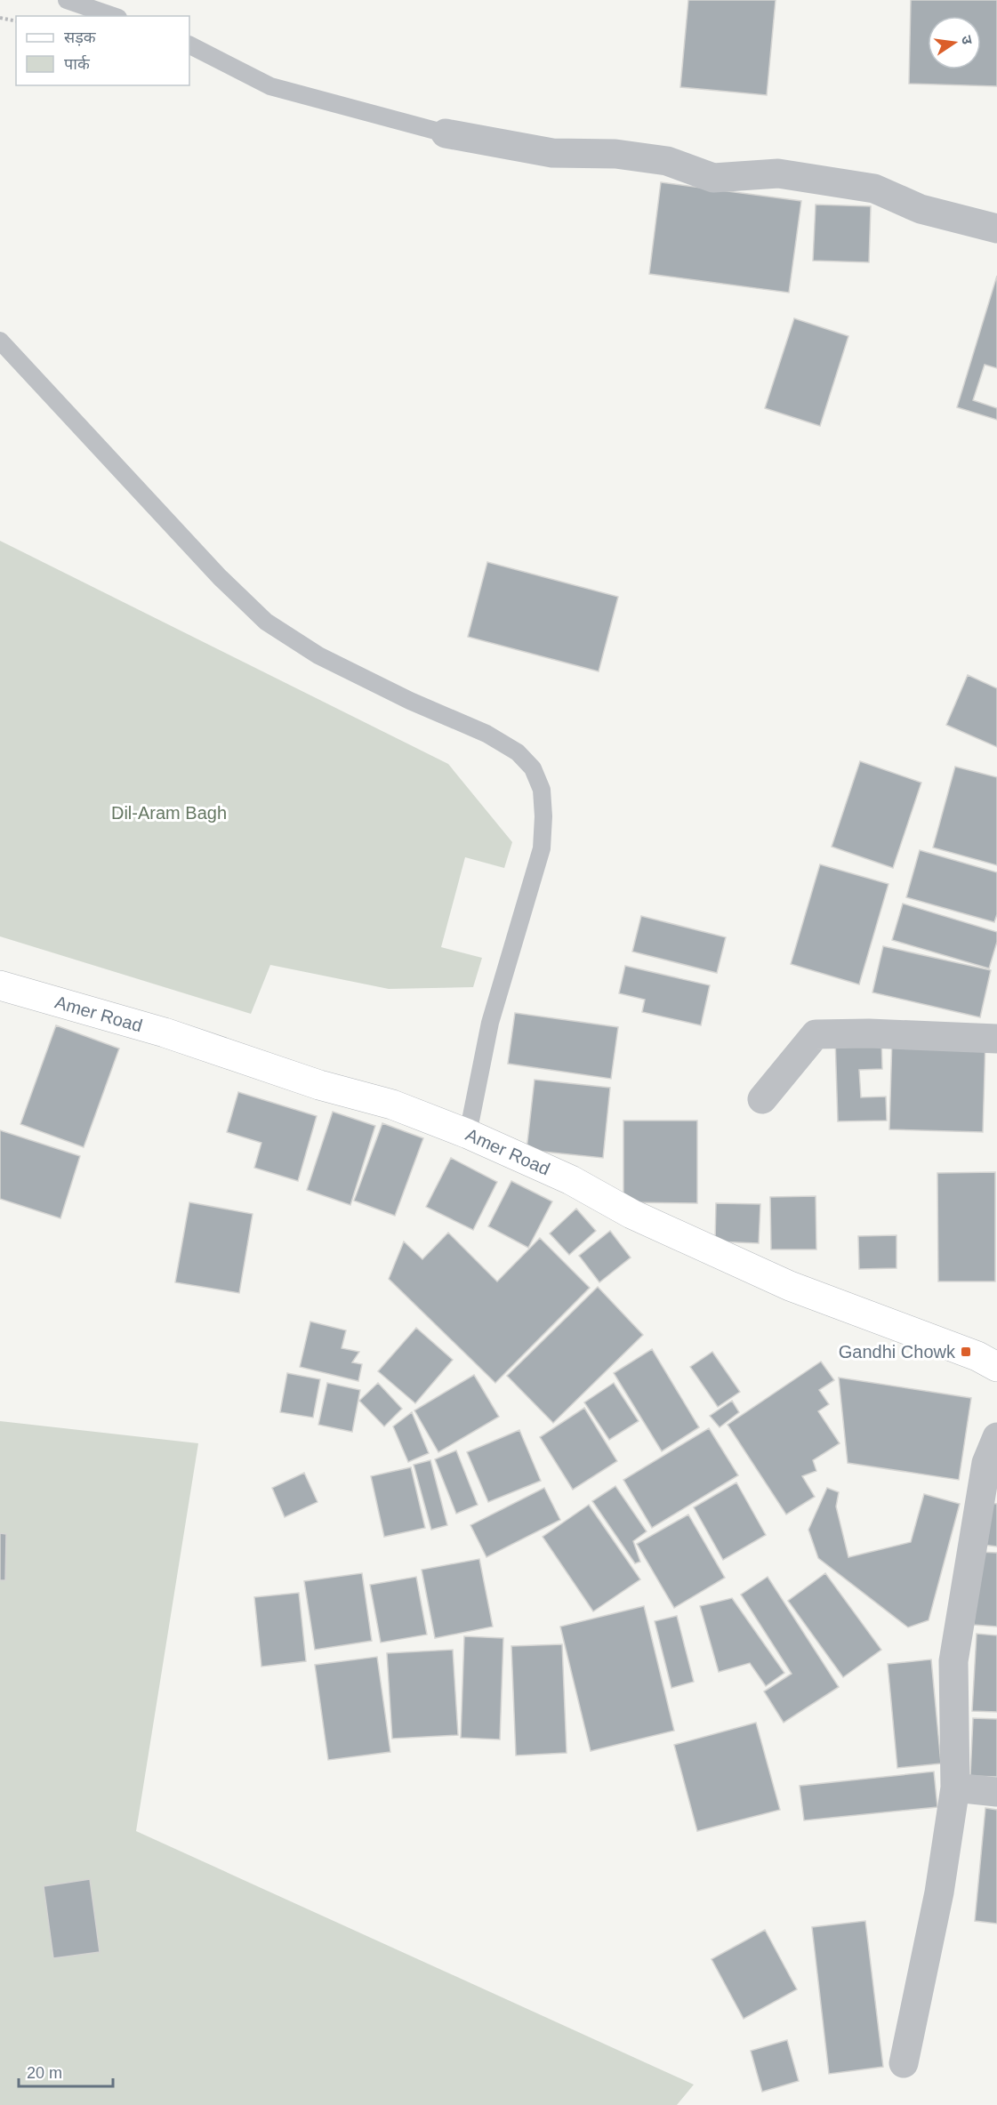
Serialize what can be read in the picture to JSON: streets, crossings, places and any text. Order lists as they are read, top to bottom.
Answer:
{
  "streets": {
    "main road": ["Amer Road"]
  },
  "parks": ["Dil-Aram Bagh"],
  "places": {
    "transit": ["Gandhi Chowk"]
  },
  "legend": ["सड़क", "पार्क"],
  "scale_bar": "20 m",
  "north": "right"
}
